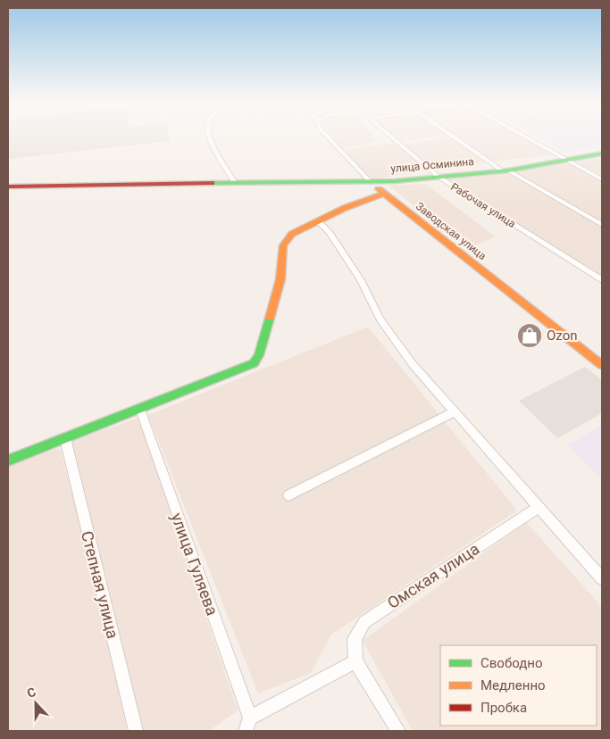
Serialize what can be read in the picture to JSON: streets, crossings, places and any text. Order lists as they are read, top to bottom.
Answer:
{
  "streets": {
    "street": [
      "улица Осминина",
      "Рабочая улица",
      "Заводская улица",
      "улица Гуляева",
      "Омская улица",
      "Степная улица"
    ]
  },
  "crossings": [
    ["улица Осминина", "Рабочая улица"],
    ["улица Осминина", "Заводская улица"]
  ],
  "places": {
    "shop": ["Ozon"]
  },
  "legend": ["Свободно", "Медленно", "Пробка"],
  "north": "top"
}
